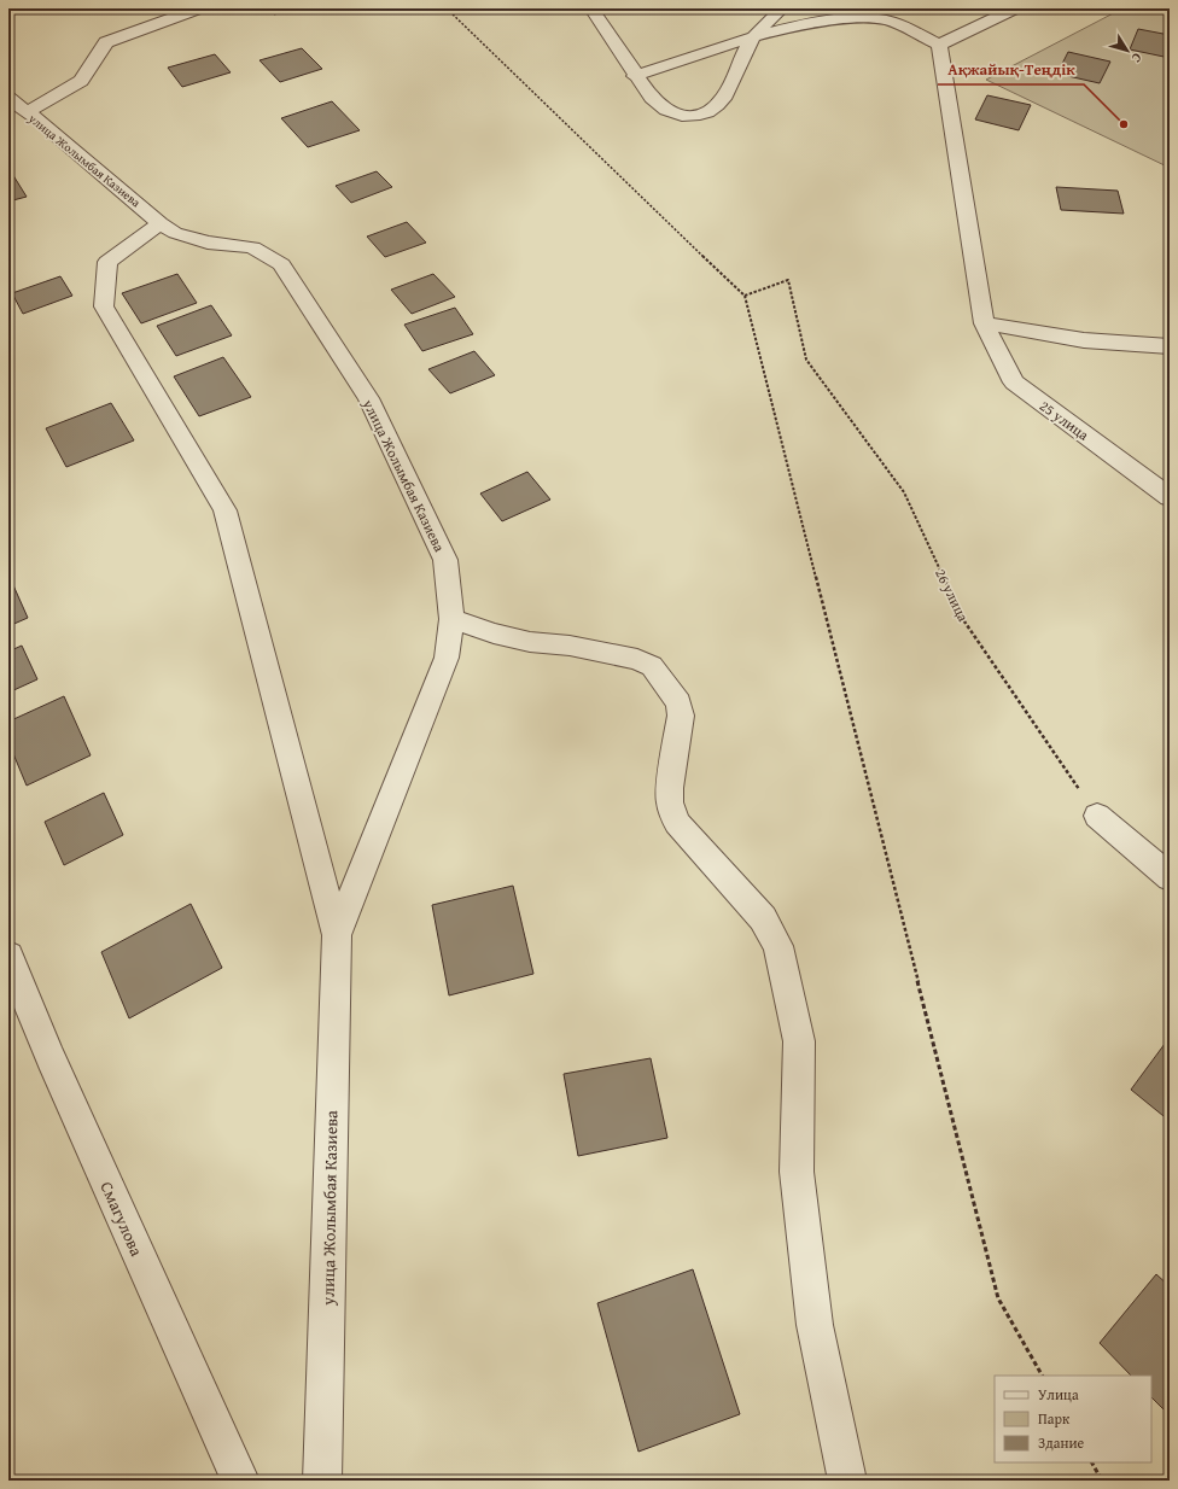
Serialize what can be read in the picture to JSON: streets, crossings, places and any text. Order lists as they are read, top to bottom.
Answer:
{
  "streets": {
    "street": ["улица Жолымбая Казиева", "25 улица", "Смагулова"],
    "path": ["26 улица"]
  },
  "places": ["Ақжайық-Теңдік"],
  "legend": ["Улица", "Парк", "Здание"],
  "north": "bottom right"
}
